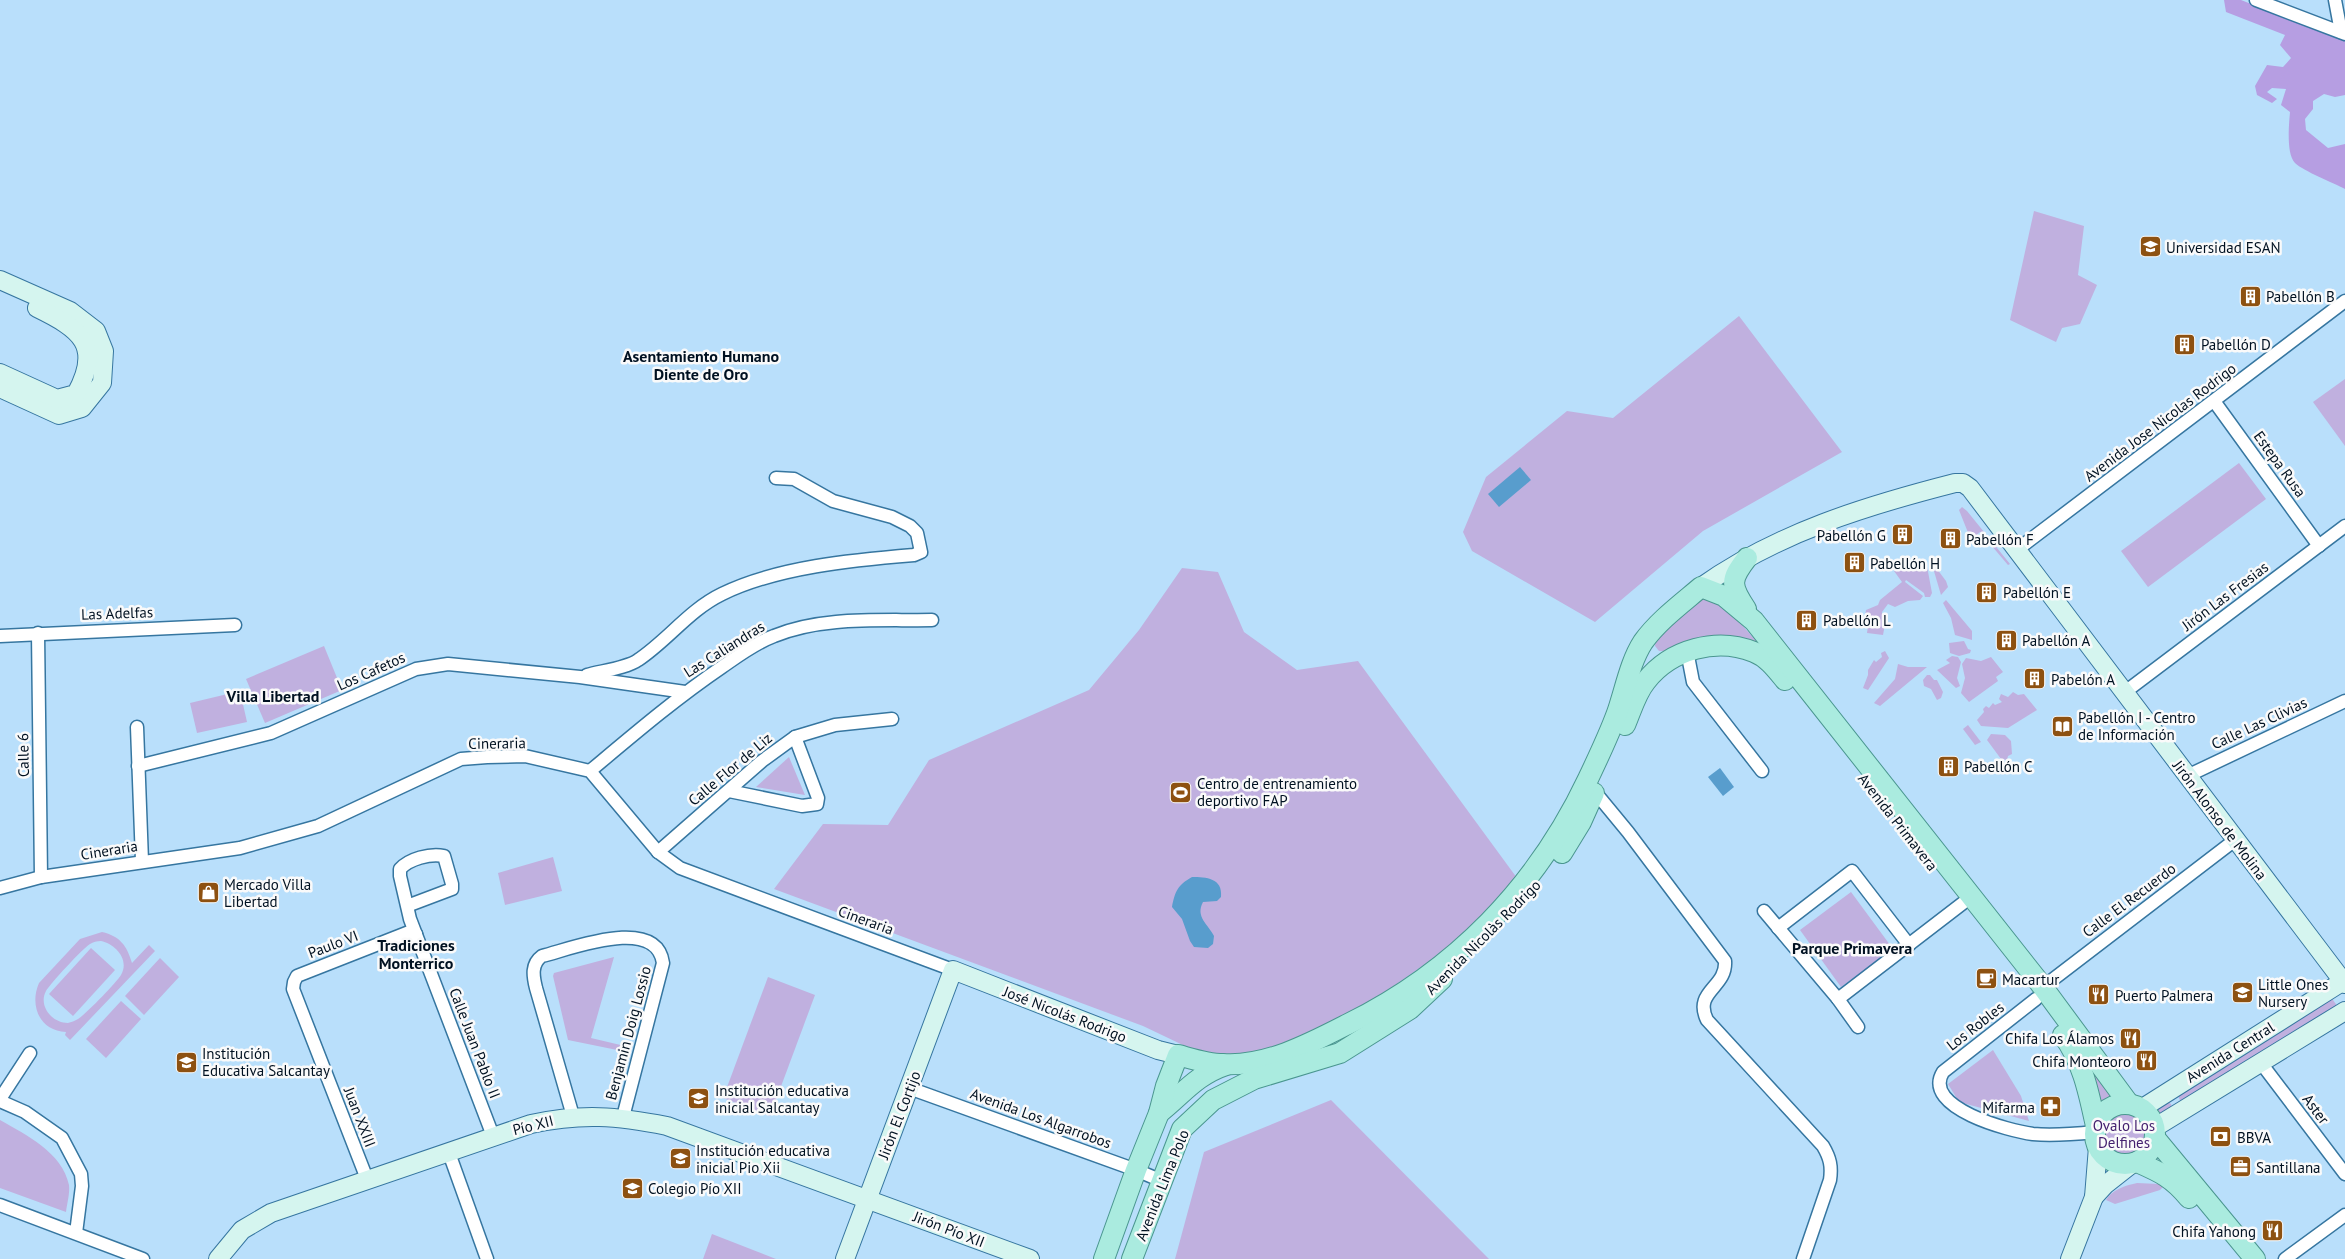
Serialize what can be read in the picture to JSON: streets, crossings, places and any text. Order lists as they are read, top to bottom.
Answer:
{
  "streets": {
    "main road": ["Avenida Primavera", "Avenida Nicolàs Rodrigo", "Avenida Lima Polo"],
    "street": [
      "Avenida Jose Nicolas Rodrigo",
      "Estepa Rusa",
      "Jirón Las Fresias",
      "Las Adelfas",
      "Las Caliandras",
      "Los Cafetos",
      "Calle Las Clivias",
      "Cineraria",
      "Calle 6",
      "Calle Flor de Liz",
      "Jirón Alonso de Molina",
      "Calle El Recuerdo",
      "Paulo VI",
      "José Nicolás Rodrigo",
      "Los Robles",
      "Benjamin Doig Lossio",
      "Calle Juan Pablo II",
      "Avenida Central",
      "Aster",
      "Jirón El Cortijo",
      "Juan XXIII",
      "Avenida Los Algarrobos",
      "Pío XII",
      "Jirón Pío XII"
    ]
  },
  "crossings": [
    ["Avenida Jose Nicolas Rodrigo", "Estepa Rusa"],
    ["Avenida Jose Nicolas Rodrigo", "Jirón Alonso de Molina"],
    ["Estepa Rusa", "Jirón Las Fresias"],
    ["Jirón Las Fresias", "Jirón Alonso de Molina"],
    ["Las Adelfas", "Calle 6"],
    ["Las Caliandras", "Los Cafetos"],
    ["Las Caliandras", "Cineraria"],
    ["Calle Las Clivias", "Jirón Alonso de Molina"],
    ["Cineraria", "Calle 6"],
    ["Cineraria", "Calle Flor de Liz"],
    ["Cineraria", "José Nicolás Rodrigo"],
    ["Cineraria", "Jirón El Cortijo"],
    ["Jirón Alonso de Molina", "Calle El Recuerdo"],
    ["Jirón Alonso de Molina", "Avenida Nicolàs Rodrigo"],
    ["Jirón Alonso de Molina", "Avenida Central"],
    ["Avenida Primavera", "Calle El Recuerdo"],
    ["Avenida Primavera", "Avenida Nicolàs Rodrigo"],
    ["Avenida Primavera", "Los Robles"],
    ["Avenida Primavera", "Avenida Central"],
    ["Calle El Recuerdo", "Los Robles"],
    ["Avenida Nicolàs Rodrigo", "José Nicolás Rodrigo"],
    ["Avenida Nicolàs Rodrigo", "Avenida Lima Polo"],
    ["Paulo VI", "Calle Juan Pablo II"],
    ["Paulo VI", "Juan XXIII"],
    ["José Nicolás Rodrigo", "Jirón El Cortijo"],
    ["José Nicolás Rodrigo", "Avenida Lima Polo"],
    ["Los Robles", "Avenida Central"],
    ["Benjamin Doig Lossio", "Pío XII"],
    ["Calle Juan Pablo II", "Pío XII"],
    ["Avenida Central", "Aster"],
    ["Jirón El Cortijo", "Avenida Los Algarrobos"],
    ["Jirón El Cortijo", "Pío XII"],
    ["Jirón El Cortijo", "Jirón Pío XII"],
    ["Juan XXIII", "Pío XII"],
    ["Avenida Los Algarrobos", "Avenida Lima Polo"],
    ["Pío XII", "Jirón Pío XII"]
  ],
  "districts": [
    "Asentamiento Humano Diente de Oro",
    "Villa Libertad",
    "Tradiciones Monterrico",
    "Parque Primavera"
  ],
  "parks": ["Ovalo Los Delfines"],
  "places": {
    "school or university": [
      "Universidad ESAN",
      "Little Ones Nursery",
      "Institución Educativa Salcantay",
      "Institución educativa inicial Salcantay",
      "Institución educativa inicial Pio Xii",
      "Colegio Pío XII"
    ],
    "building": [
      "Pabellón B",
      "Pabellón D",
      "Pabellón G",
      "Pabellón F",
      "Pabellón H",
      "Pabellón E",
      "Pabellón L",
      "Pabellón A",
      "Pabelón A",
      "Pabellón C"
    ],
    "library": ["Pabellón I - Centro de Información"],
    "sports": ["Centro de entrenamiento deportivo FAP"],
    "shop": ["Mercado Villa Libertad"],
    "cafe": ["Macartur"],
    "restaurant": [
      "Puerto Palmera",
      "Chifa Los Álamos",
      "Chifa Monteoro",
      "Chifa Yahong"
    ],
    "pharmacy": ["Mifarma"],
    "bank": ["BBVA"],
    "office": ["Santillana"]
  }
}
